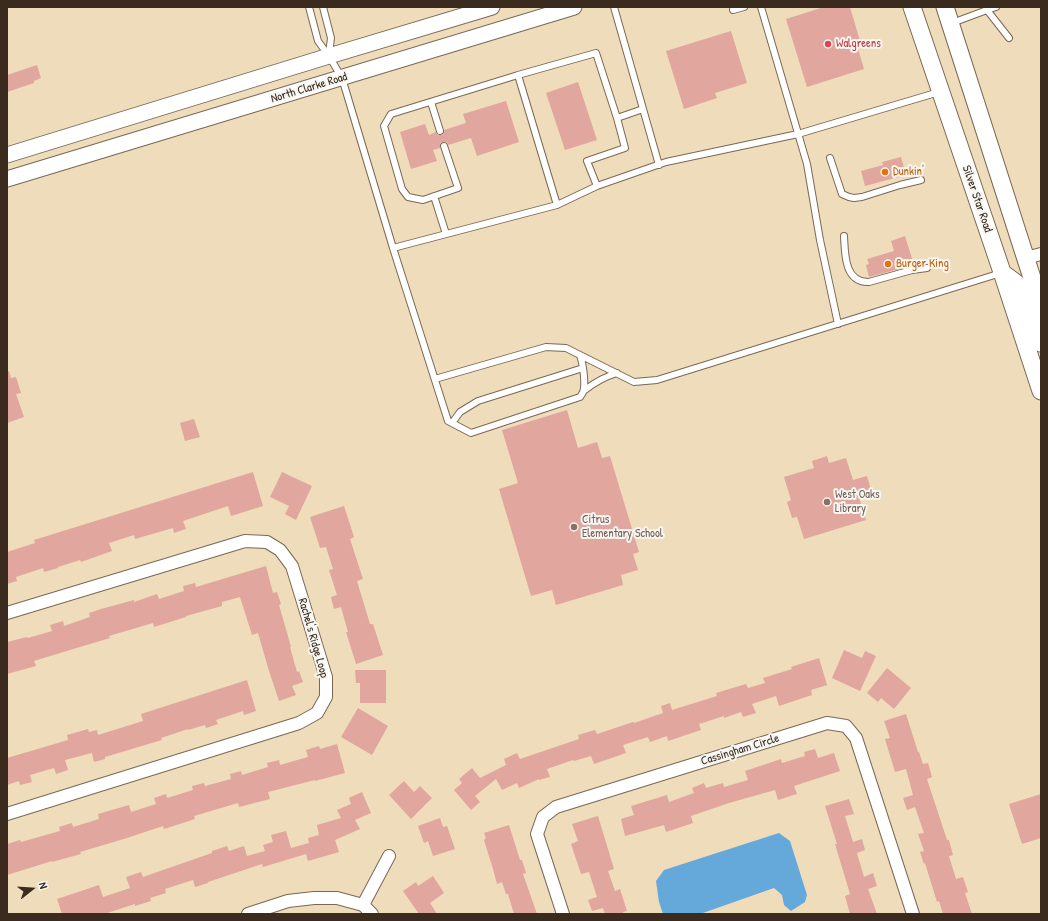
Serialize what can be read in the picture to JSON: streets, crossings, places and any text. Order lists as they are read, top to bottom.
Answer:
{
  "streets": {
    "main road": ["Silver Star Road"],
    "street": ["North Clarke Road", "Rachel's Ridge Loop", "Cassingham Circle"]
  },
  "places": [
    "Walgreens",
    "Dunkin'",
    "Burger King",
    "West Oaks Library",
    "Citrus Elementary School"
  ],
  "north": "right"
}
